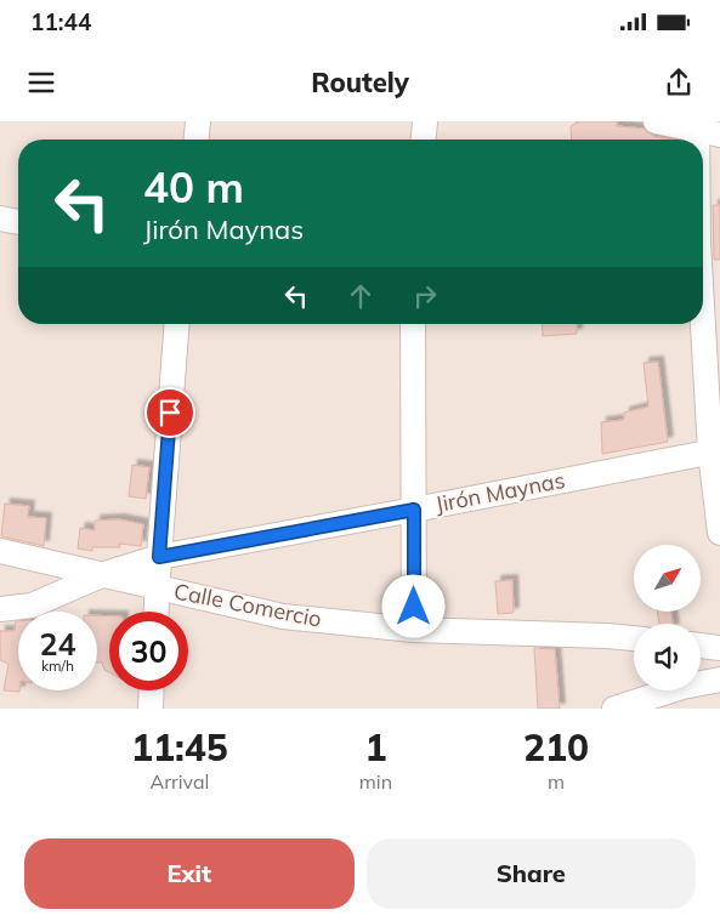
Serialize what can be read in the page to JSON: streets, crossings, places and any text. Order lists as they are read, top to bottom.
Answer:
{
  "streets": {
    "street": ["Jirón Maynas", "Calle Comercio"]
  },
  "crossings": [
    ["Jirón Maynas", "Calle Comercio"]
  ],
  "north": "top right",
  "page": {
    "status": "11:44",
    "header": "Routely",
    "turn": ["40 m", "Jirón Maynas"],
    "speed": "24 km/h",
    "limit": "30",
    "eta": [
      "11:45",
      "Arrival",
      "1",
      "min",
      "210",
      "m"
    ],
    "buttons": ["Exit", "Share"]
  }
}
